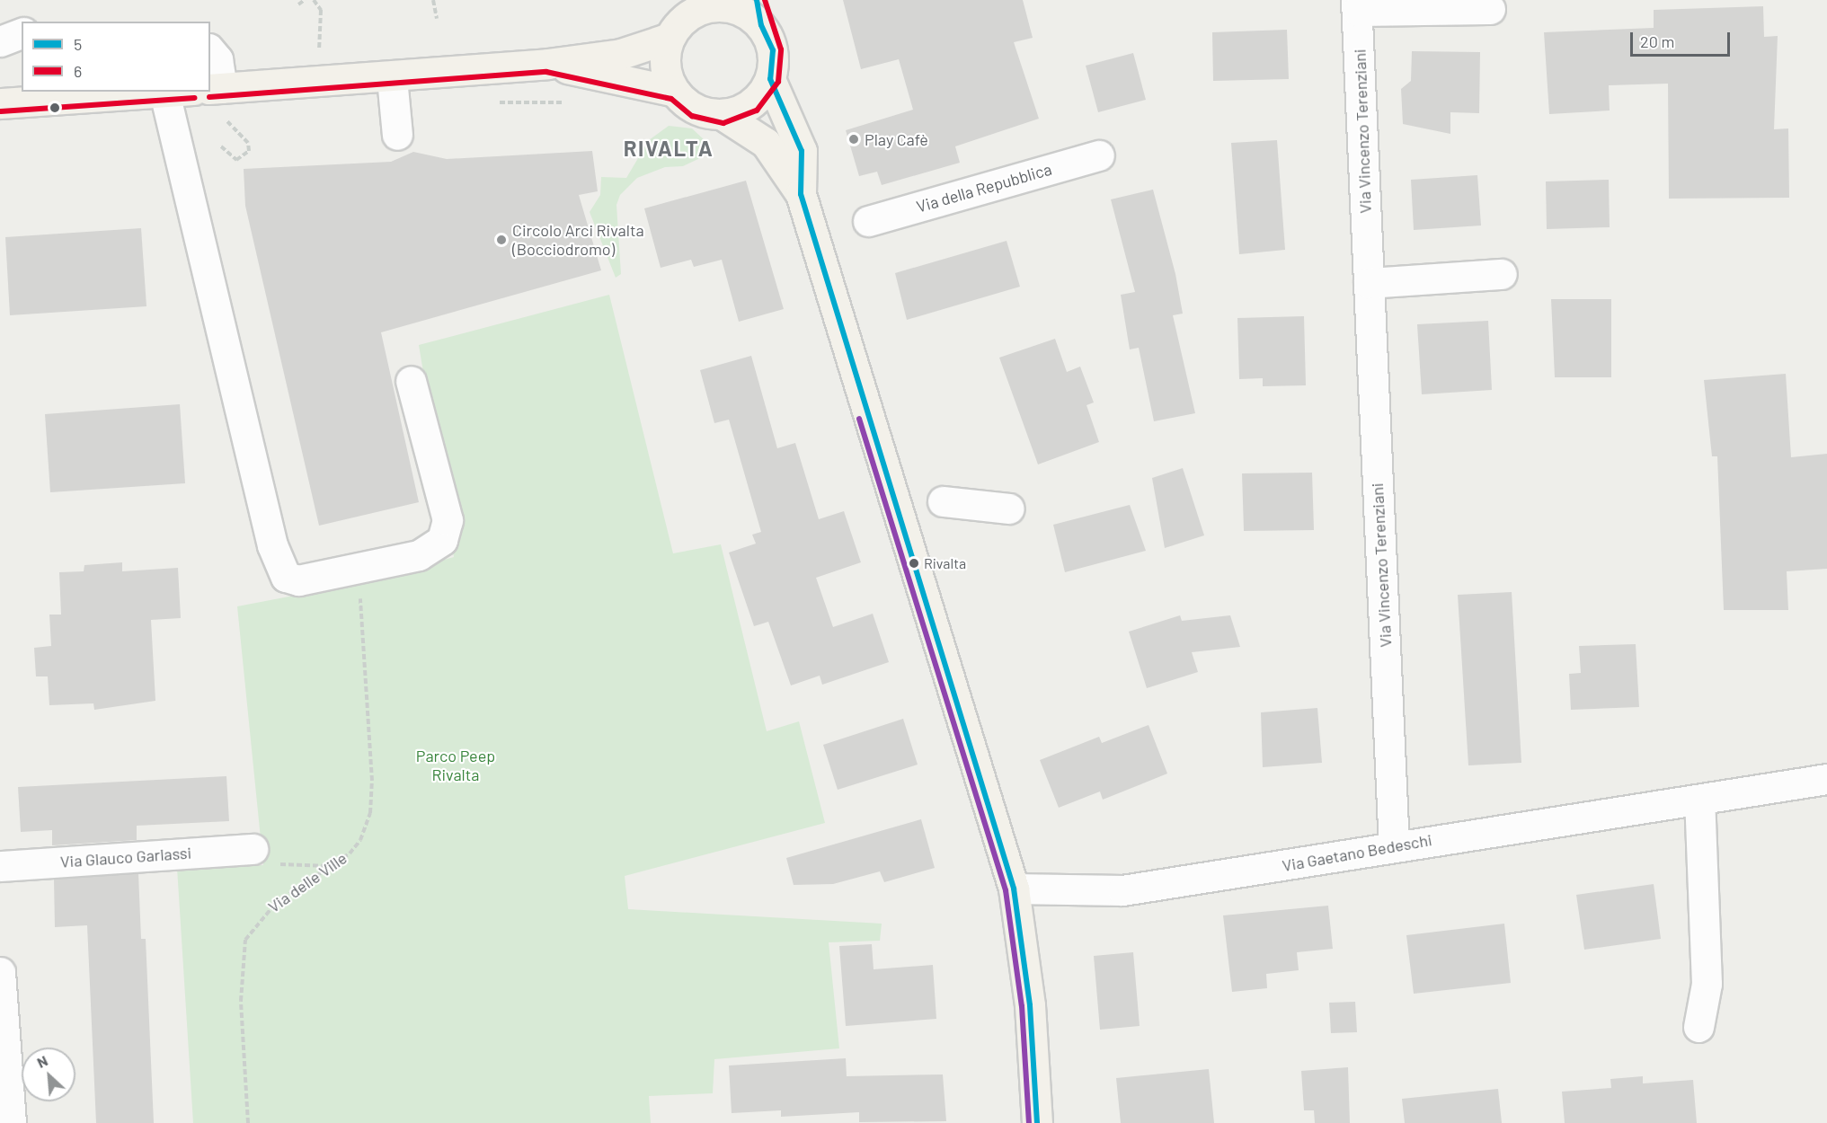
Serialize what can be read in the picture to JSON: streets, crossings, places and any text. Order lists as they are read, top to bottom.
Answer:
{
  "streets": {
    "street": [
      "Via Vincenzo Terenziani",
      "Via della Repubblica",
      "Via Gaetano Bedeschi",
      "Via Glauco Garlassi"
    ],
    "path": ["Via delle Ville"]
  },
  "crossings": [
    ["Via Vincenzo Terenziani", "Via Gaetano Bedeschi"]
  ],
  "districts": ["RIVALTA"],
  "parks": ["Parco Peep Rivalta"],
  "places": ["Play Cafè", "Circolo Arci Rivalta (Bocciodromo)", "Rivalta"],
  "lines": ["transit line 5", "transit line 6"],
  "legend": ["5", "6"],
  "scale_bar": "20 m",
  "north": "top left"
}
